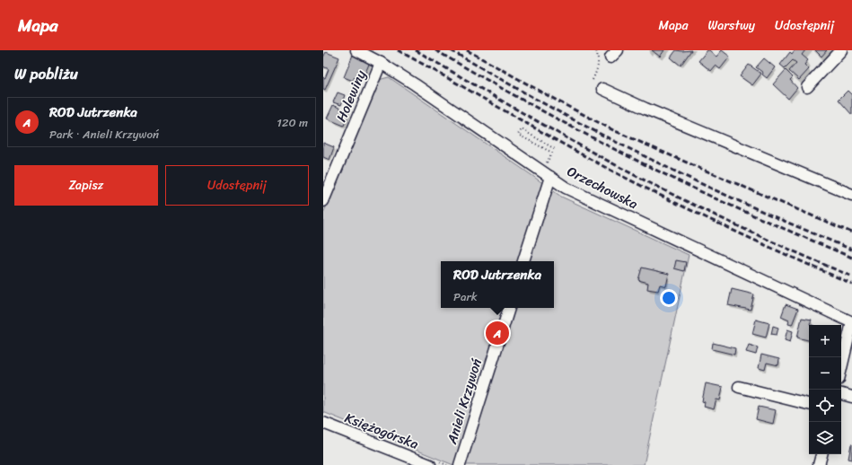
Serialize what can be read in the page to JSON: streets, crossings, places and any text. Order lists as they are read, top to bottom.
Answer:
{
  "streets": {
    "street": [
      "Holewiny",
      "Orzechowska",
      "Anieli Krzywoń",
      "Księżogórska"
    ]
  },
  "crossings": [
    ["Holewiny", "Orzechowska"]
  ],
  "page": {
    "header": "Mapa",
    "nav": ["Mapa", "Warstwy", "Udostępnij"],
    "heading": "W pobliżu",
    "list": [
      {
        "mark": "A",
        "name": "ROD Jutrzenka",
        "note": "Park · Anieli Krzywoń",
        "value": "120 m"
      }
    ],
    "buttons": ["Zapisz", "Udostępnij"],
    "popup": ["ROD Jutrzenka", "Park"],
    "pins": "A",
    "map_buttons": ["+", "−"]
  }
}
